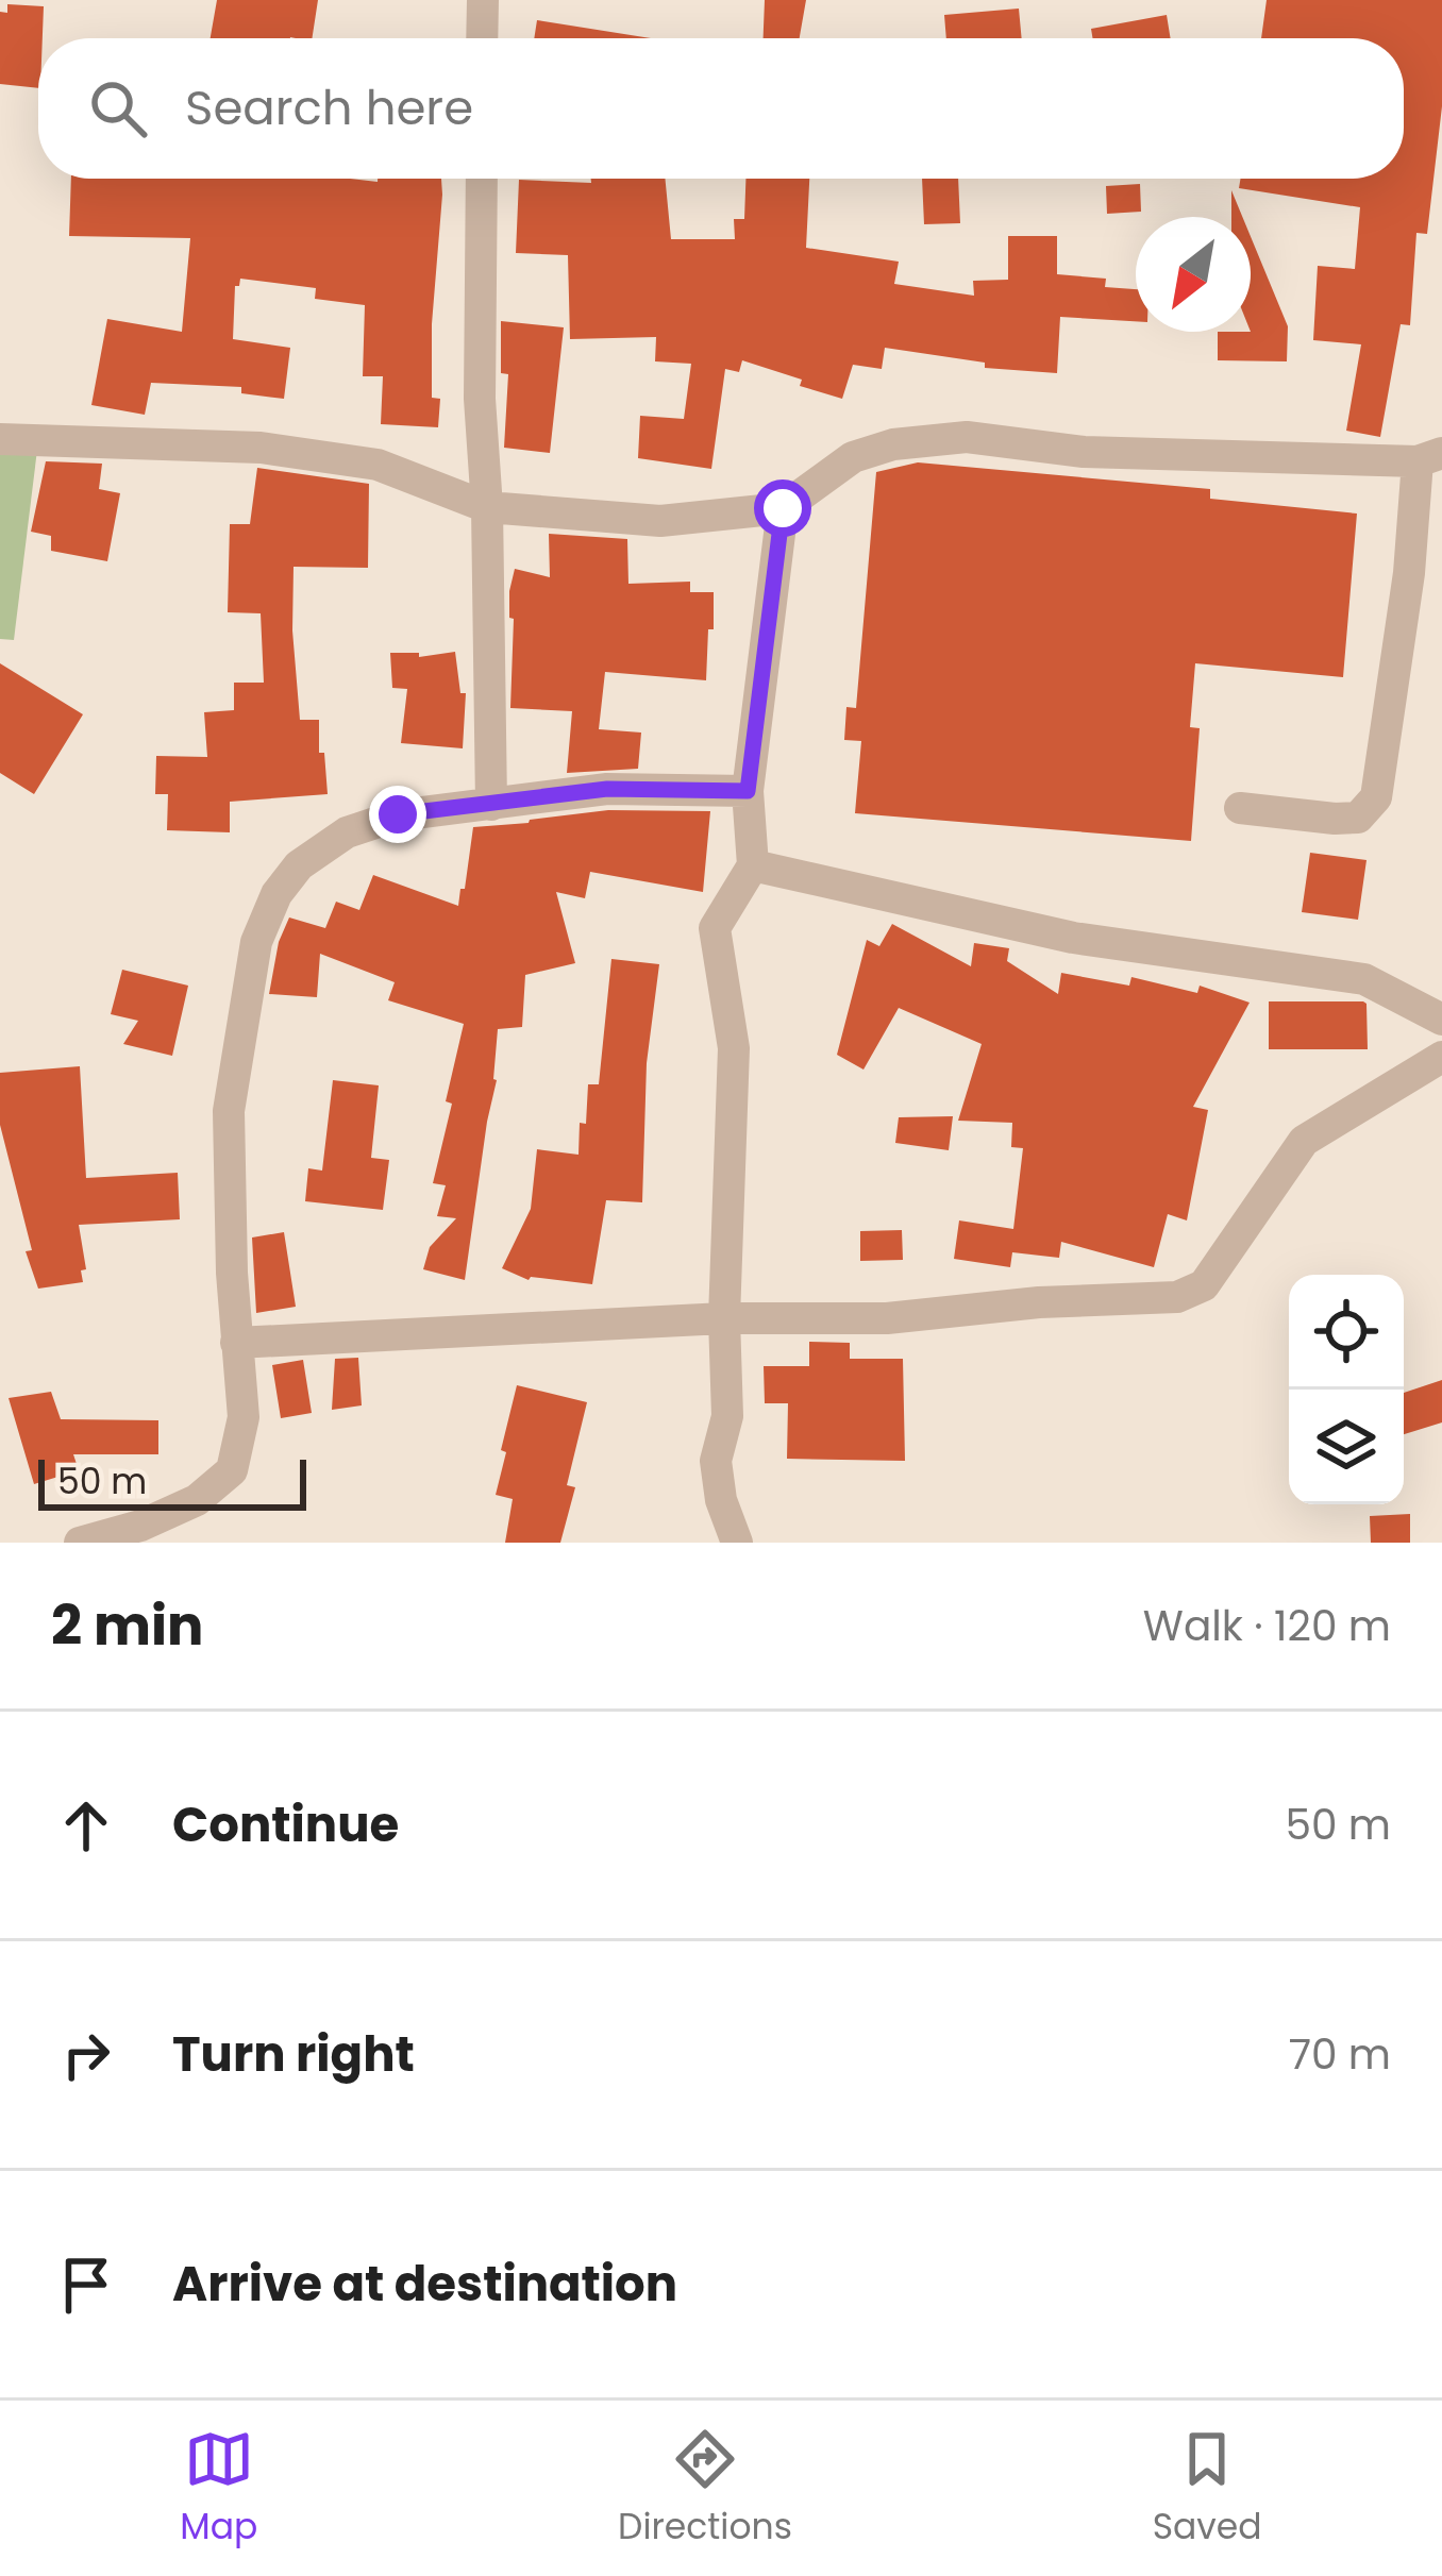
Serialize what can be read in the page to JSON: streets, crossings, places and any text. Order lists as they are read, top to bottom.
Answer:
{
  "scale_bar": "50 m",
  "north": "bottom left",
  "page": {
    "search": "Search here",
    "scale": "50 m",
    "heading": ["2 min", "Walk · 120 m"],
    "list": [
      ["Continue", "50 m"],
      ["Turn right", "70 m"],
      "Arrive at destination"
    ],
    "nav": ["Map", "Directions", "Saved"]
  }
}
